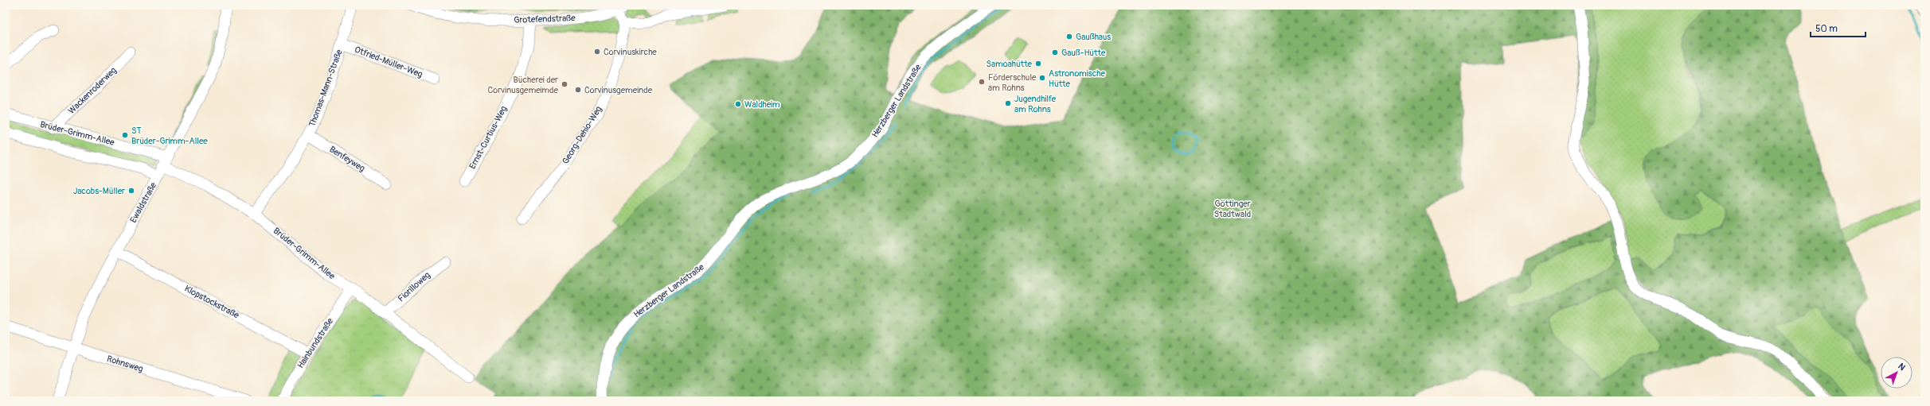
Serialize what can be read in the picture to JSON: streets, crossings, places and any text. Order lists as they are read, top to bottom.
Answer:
{
  "streets": {
    "street": [
      "Grotefendstraße",
      "Otfried-Müller-Weg",
      "Thomas-Mann-Straße",
      "Wackenroderweg",
      "Herzberger Landstraße",
      "Brüder-Grimm-Allee",
      "Georg-Dehio-Weg",
      "Ernst-Curtius-Weg",
      "Benfeyweg",
      "Ewaldstraße",
      "Fiorilloweg",
      "Klopstockstraße",
      "Hainbundstraße",
      "Rohnsweg"
    ]
  },
  "crossings": [
    ["Grotefendstraße", "Georg-Dehio-Weg"],
    ["Grotefendstraße", "Ernst-Curtius-Weg"],
    ["Otfried-Müller-Weg", "Thomas-Mann-Straße"],
    ["Thomas-Mann-Straße", "Brüder-Grimm-Allee"],
    ["Thomas-Mann-Straße", "Benfeyweg"],
    ["Wackenroderweg", "Brüder-Grimm-Allee"],
    ["Brüder-Grimm-Allee", "Ewaldstraße"],
    ["Brüder-Grimm-Allee", "Fiorilloweg"],
    ["Brüder-Grimm-Allee", "Hainbundstraße"],
    ["Ewaldstraße", "Klopstockstraße"],
    ["Ewaldstraße", "Rohnsweg"],
    ["Klopstockstraße", "Hainbundstraße"]
  ],
  "parks": ["Göttinger Stadtwald"],
  "places": [
    "Gaußhaus",
    "Corvinuskirche",
    "Gauß-Hütte",
    "Samoahütte",
    "Astronomische Hütte",
    "Förderschule am Rohns",
    "Bücherei der Corvinusgemeimde",
    "Corvinusgemeinde",
    "Jugendhilfe am Rohns",
    "Waldheim",
    "ST Brüder-Grimm-Allee",
    "Jacobs-Müller"
  ],
  "scale_bar": "50 m",
  "north": "top right"
}
